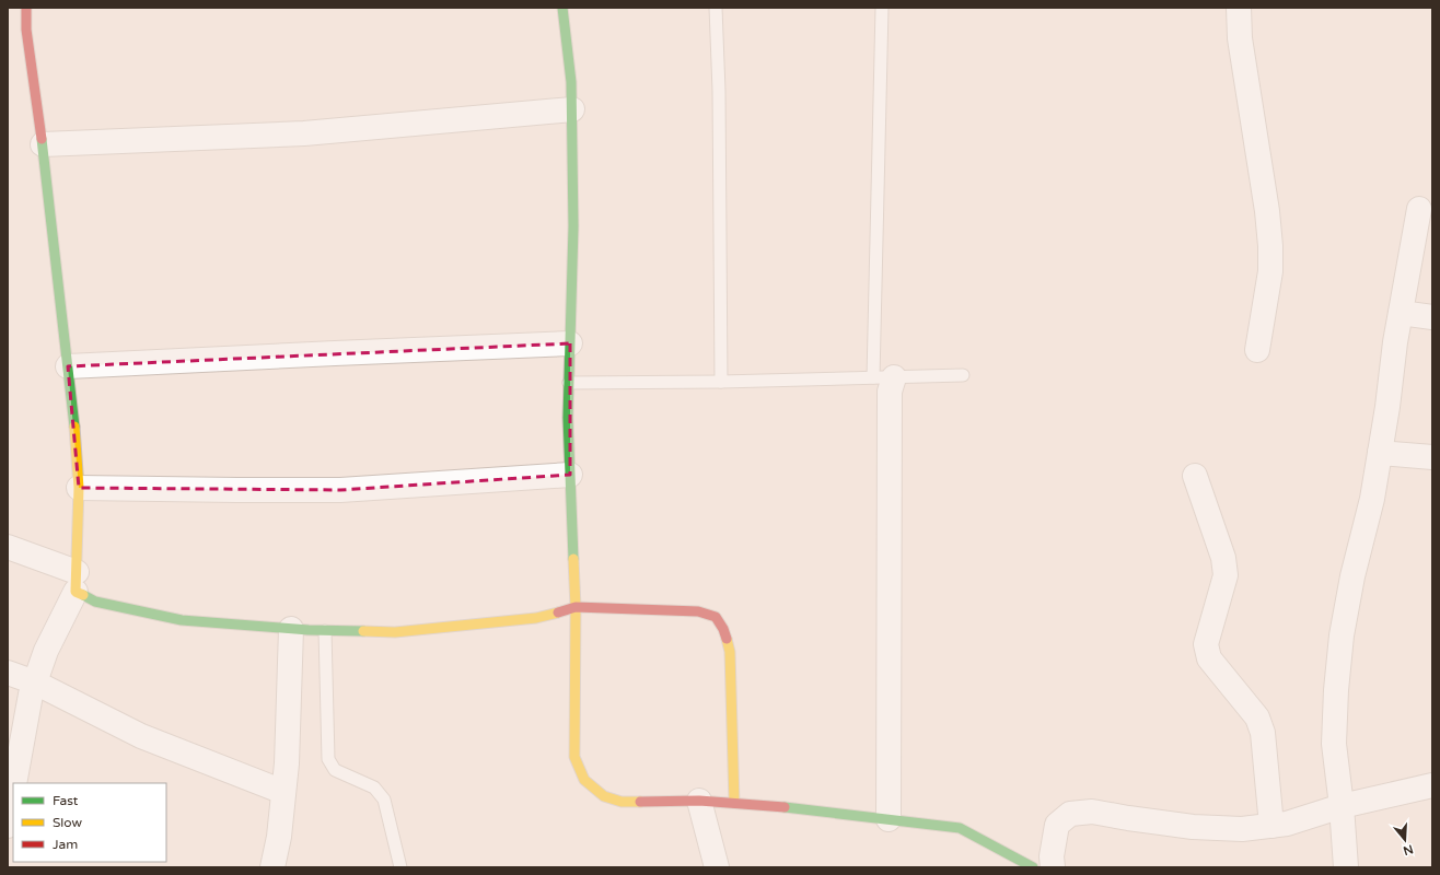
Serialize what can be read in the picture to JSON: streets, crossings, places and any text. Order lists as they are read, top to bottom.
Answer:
{
  "legend": ["Fast", "Slow", "Jam"],
  "north": "bottom"
}
